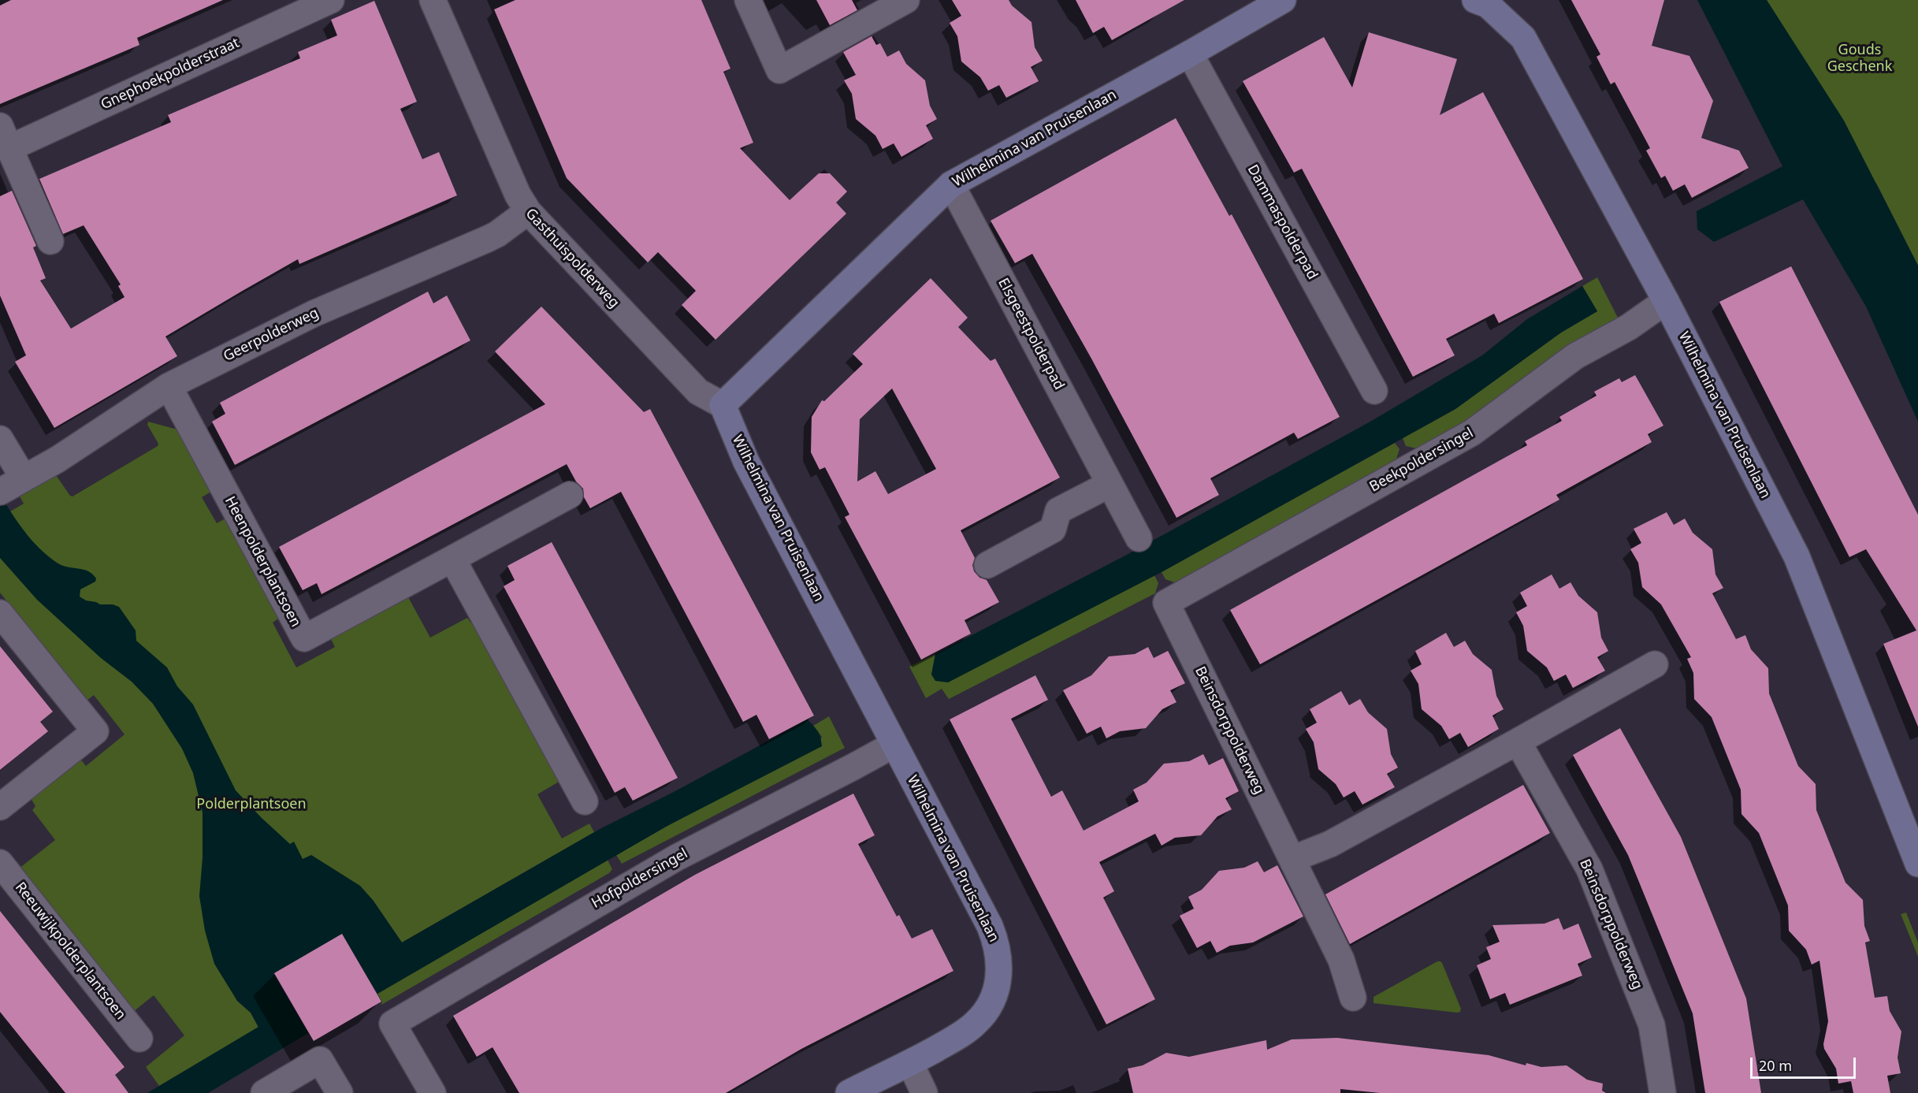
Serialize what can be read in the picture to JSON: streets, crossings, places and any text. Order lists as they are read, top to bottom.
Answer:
{
  "streets": {
    "street": [
      "Gnephoekpolderstraat",
      "Wilhelmina van Pruisenlaan",
      "Dammaspolderpad",
      "Gasthuispolderweg",
      "Elsgeestpolderpad",
      "Geerpolderweg",
      "Beekpoldersingel",
      "Heenpolderplantsoen",
      "Beinsdorppolderweg",
      "Hofpoldersingel",
      "Reeuwijkpolderplantsoen"
    ]
  },
  "crossings": [
    ["Wilhelmina van Pruisenlaan", "Dammaspolderpad"],
    ["Wilhelmina van Pruisenlaan", "Gasthuispolderweg"],
    ["Wilhelmina van Pruisenlaan", "Elsgeestpolderpad"],
    ["Wilhelmina van Pruisenlaan", "Beekpoldersingel"],
    ["Wilhelmina van Pruisenlaan", "Hofpoldersingel"],
    ["Gasthuispolderweg", "Geerpolderweg"],
    ["Geerpolderweg", "Heenpolderplantsoen"],
    ["Beekpoldersingel", "Beinsdorppolderweg"]
  ],
  "parks": ["Gouds Geschenk", "Polderplantsoen"],
  "scale_bar": "20 m"
}
